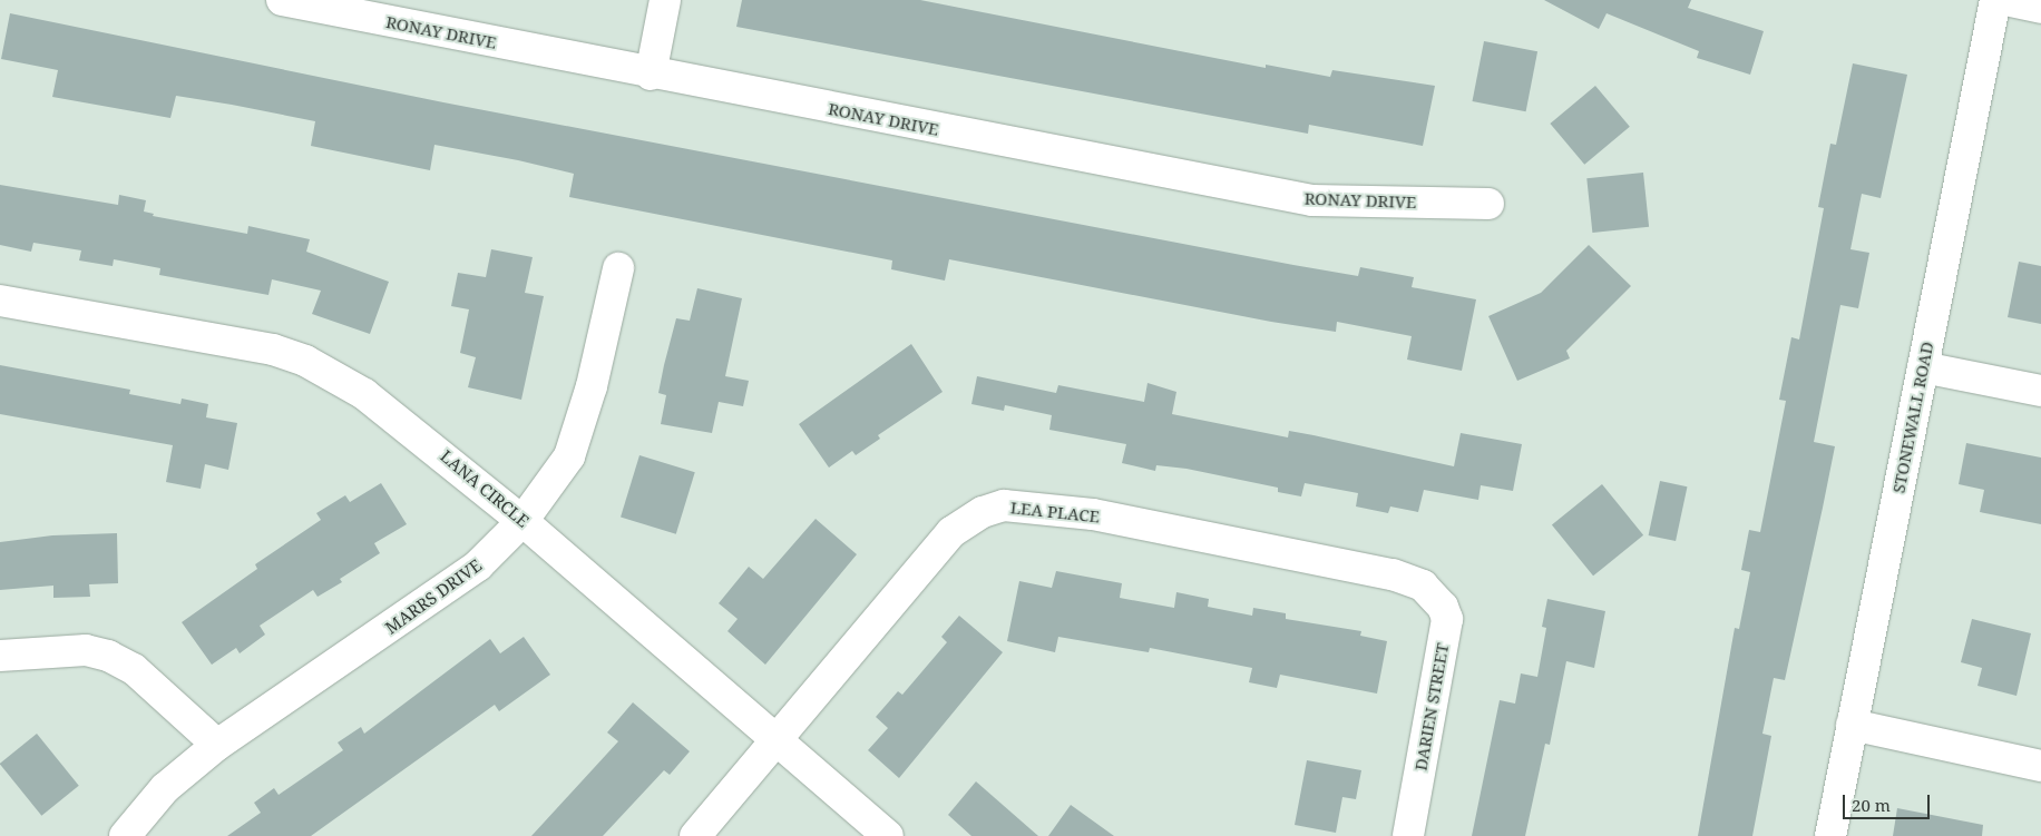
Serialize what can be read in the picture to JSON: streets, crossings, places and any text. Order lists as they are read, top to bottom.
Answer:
{
  "streets": {
    "street": [
      "RONAY DRIVE",
      "STONEWALL ROAD",
      "LANA CIRCLE",
      "LEA PLACE",
      "MARRS DRIVE",
      "DARIEN STREET"
    ]
  },
  "crossings": [
    ["LANA CIRCLE", "LEA PLACE"],
    ["LANA CIRCLE", "MARRS DRIVE"],
    ["LEA PLACE", "DARIEN STREET"]
  ],
  "scale_bar": "20 m"
}
